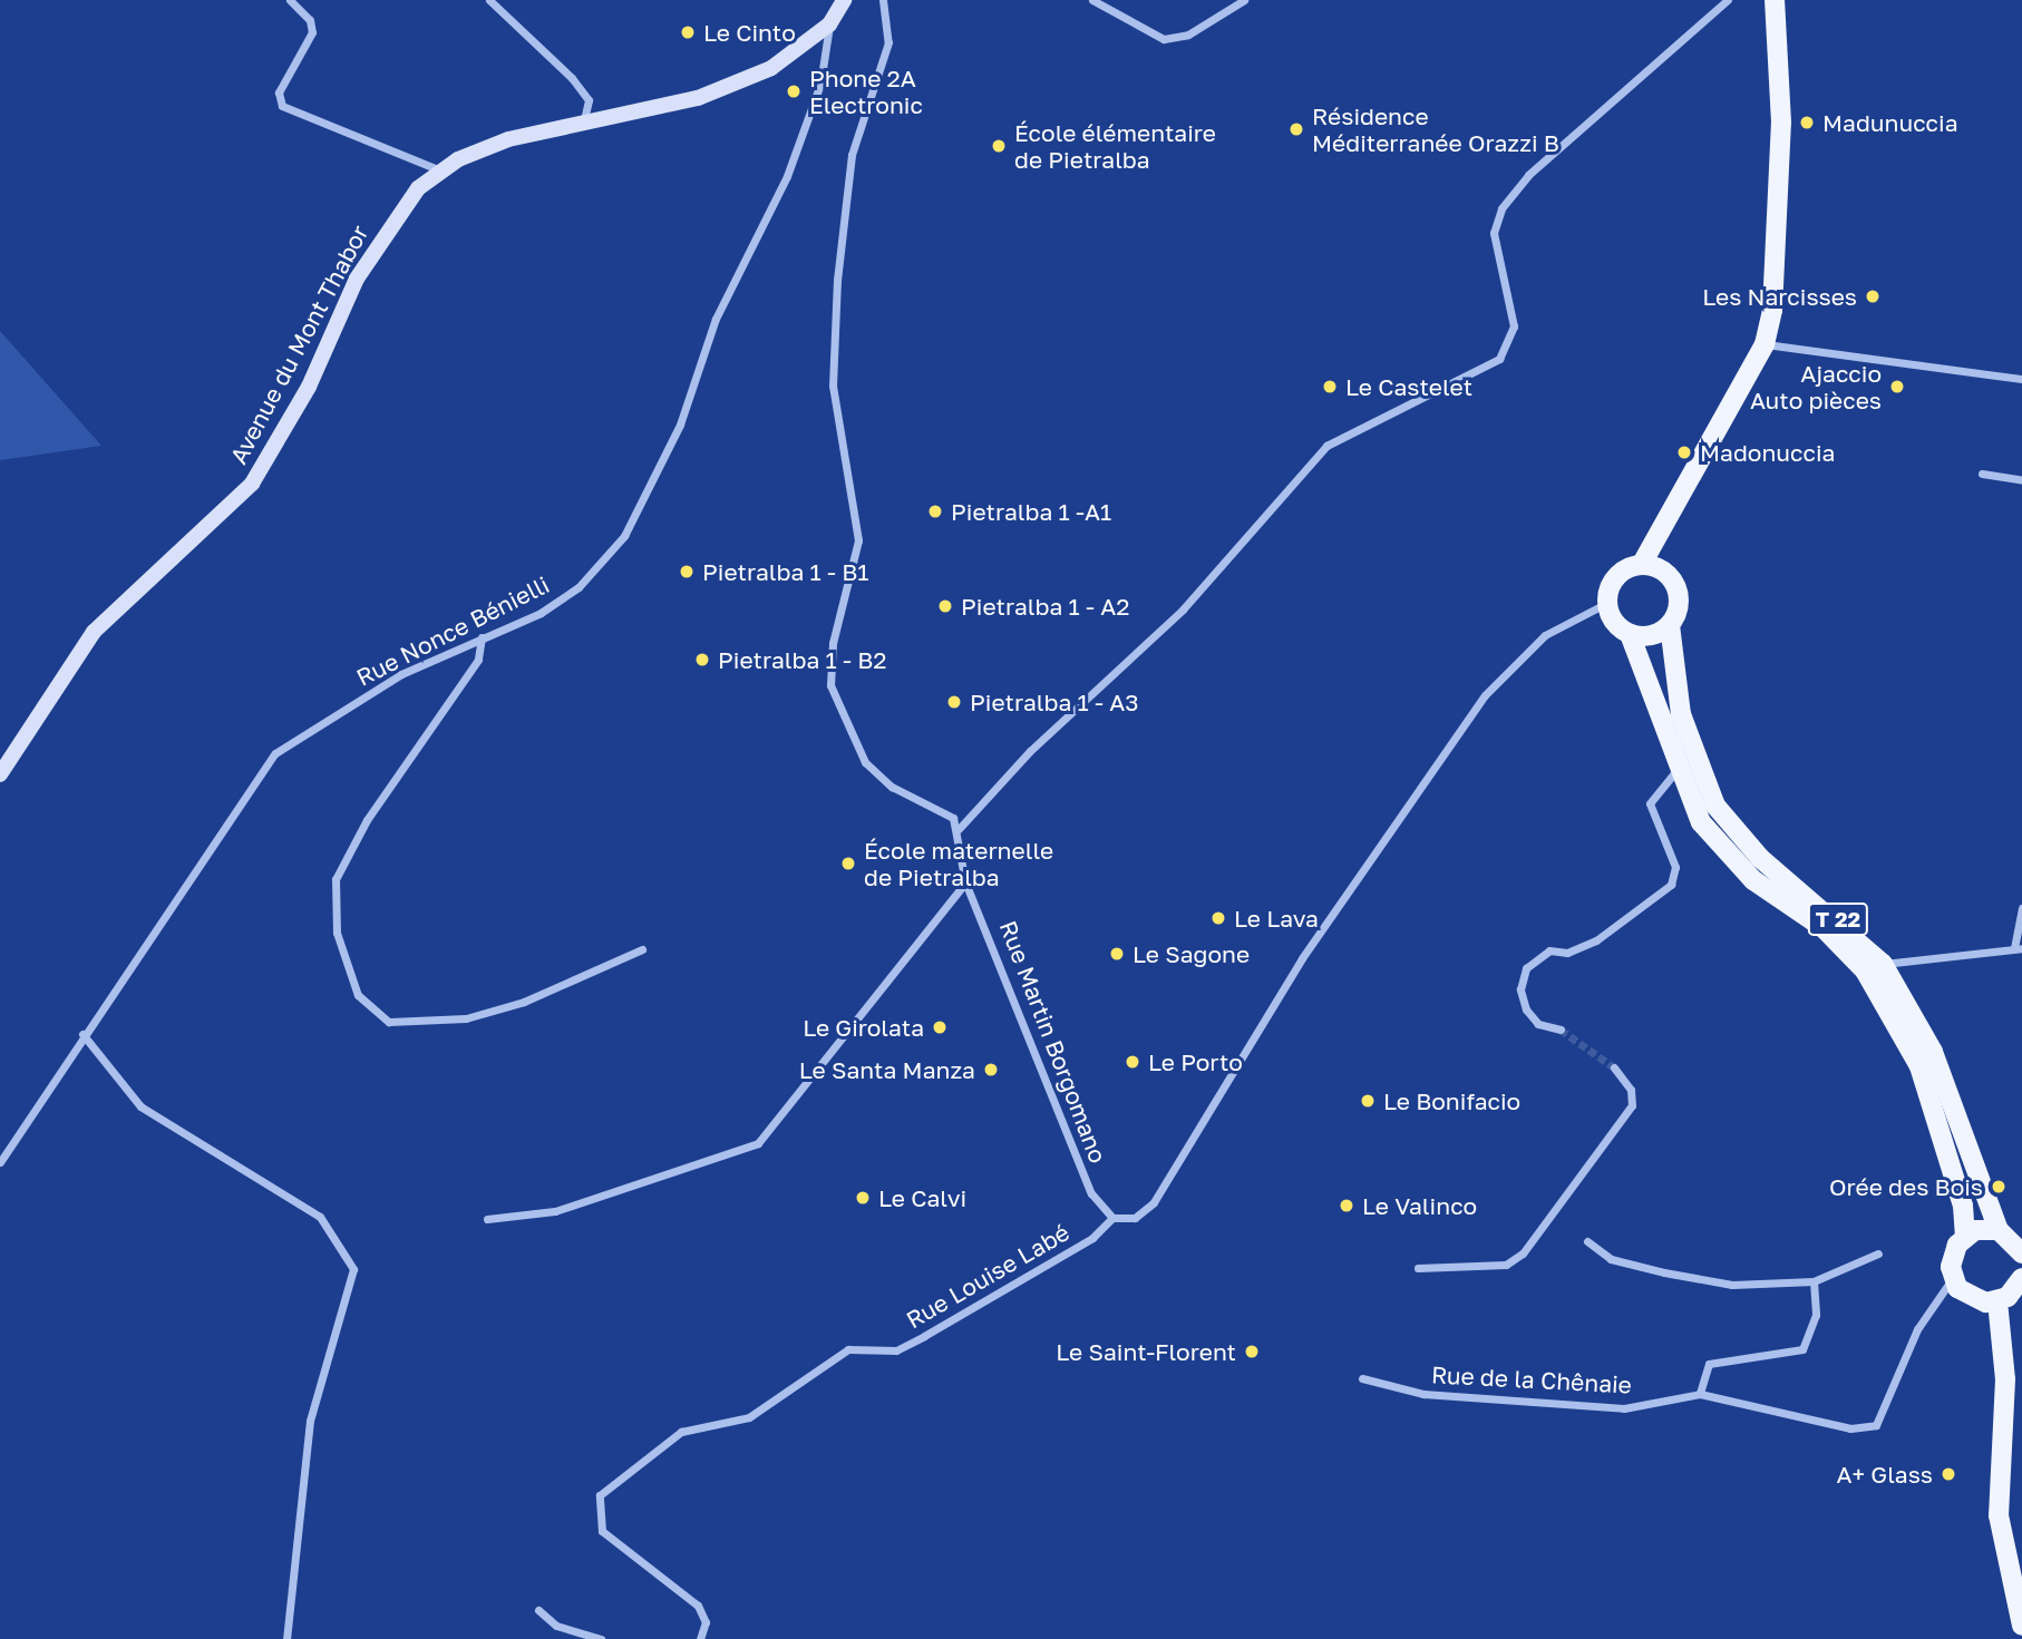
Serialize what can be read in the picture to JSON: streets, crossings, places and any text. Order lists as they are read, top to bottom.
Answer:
{
  "streets": {
    "main road": ["T 22"],
    "street": [
      "Avenue du Mont Thabor",
      "Rue Nonce Bénielli",
      "Rue Martin Borgomano",
      "Rue Louise Labé",
      "Rue de la Chênaie"
    ]
  },
  "crossings": [
    ["Avenue du Mont Thabor", "Rue Nonce Bénielli"],
    ["Rue Martin Borgomano", "Rue Louise Labé"]
  ],
  "places": [
    "Le Cinto",
    "Phone 2A Electronic",
    "Madunuccia",
    "Résidence Méditerranée Orazzi B",
    "École élémentaire de Pietralba",
    "Les Narcisses",
    "Le Castelet",
    "Ajaccio Auto pièces",
    "Madonuccia",
    "Pietralba 1 -A1",
    "Pietralba 1 - B1",
    "Pietralba 1 - A2",
    "Pietralba 1 - B2",
    "Pietralba 1 - A3",
    "École maternelle de Pietralba",
    "Le Lava",
    "Le Sagone",
    "Le Girolata",
    "Le Porto",
    "Le Santa Manza",
    "Le Bonifacio",
    "Orée des Bois",
    "Le Calvi",
    "Le Valinco",
    "Le Saint-Florent",
    "A+ Glass"
  ]
}
